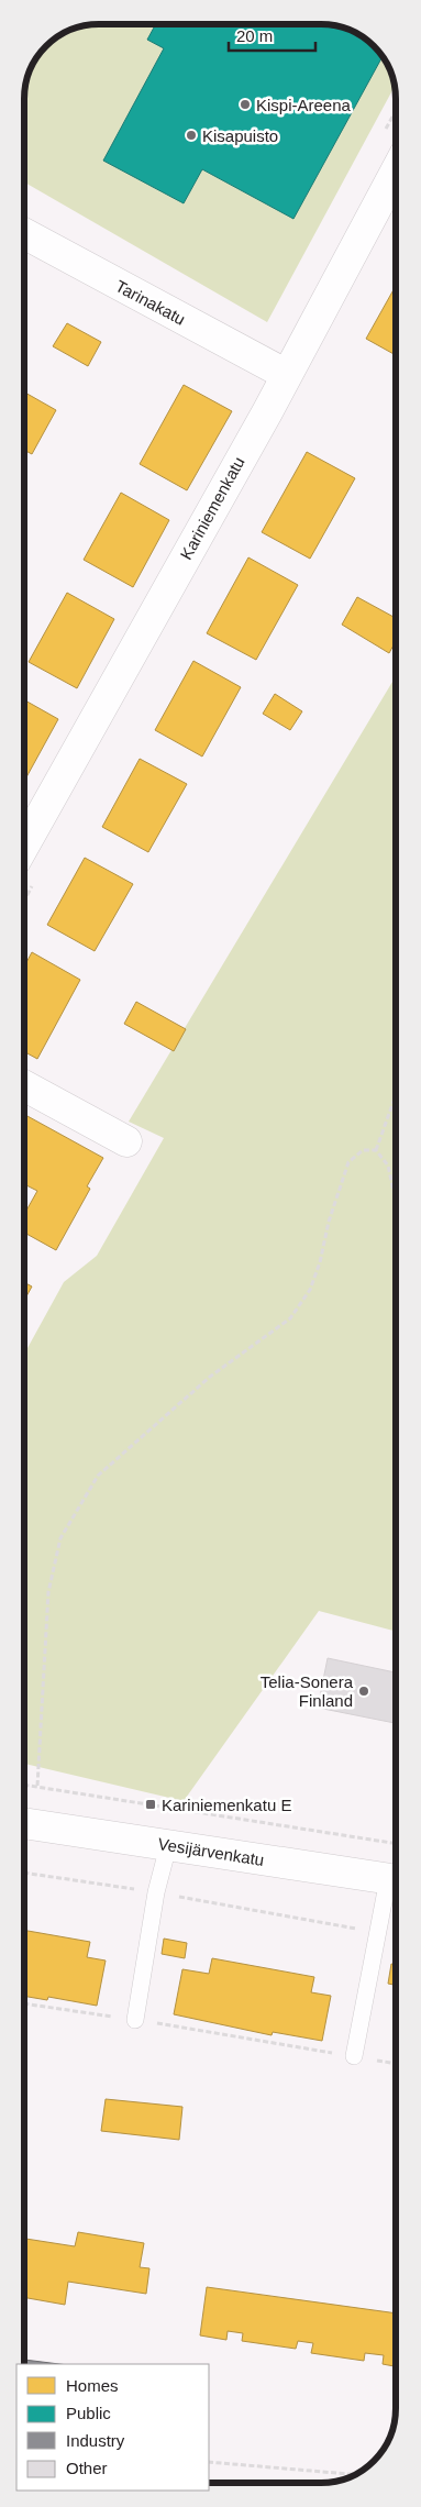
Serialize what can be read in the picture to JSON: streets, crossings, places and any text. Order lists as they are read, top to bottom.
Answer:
{
  "streets": {
    "street": ["Tarinakatu", "Kariniemenkatu", "Vesijärvenkatu"]
  },
  "crossings": [
    ["Tarinakatu", "Kariniemenkatu"]
  ],
  "places": {
    "other": ["Kispi-Areena", "Kisapuisto", "Telia-Sonera Finland"],
    "transit": ["Kariniemenkatu E"]
  },
  "legend": [
    "Homes",
    "Public",
    "Industry",
    "Other"
  ],
  "scale_bar": "20 m"
}
